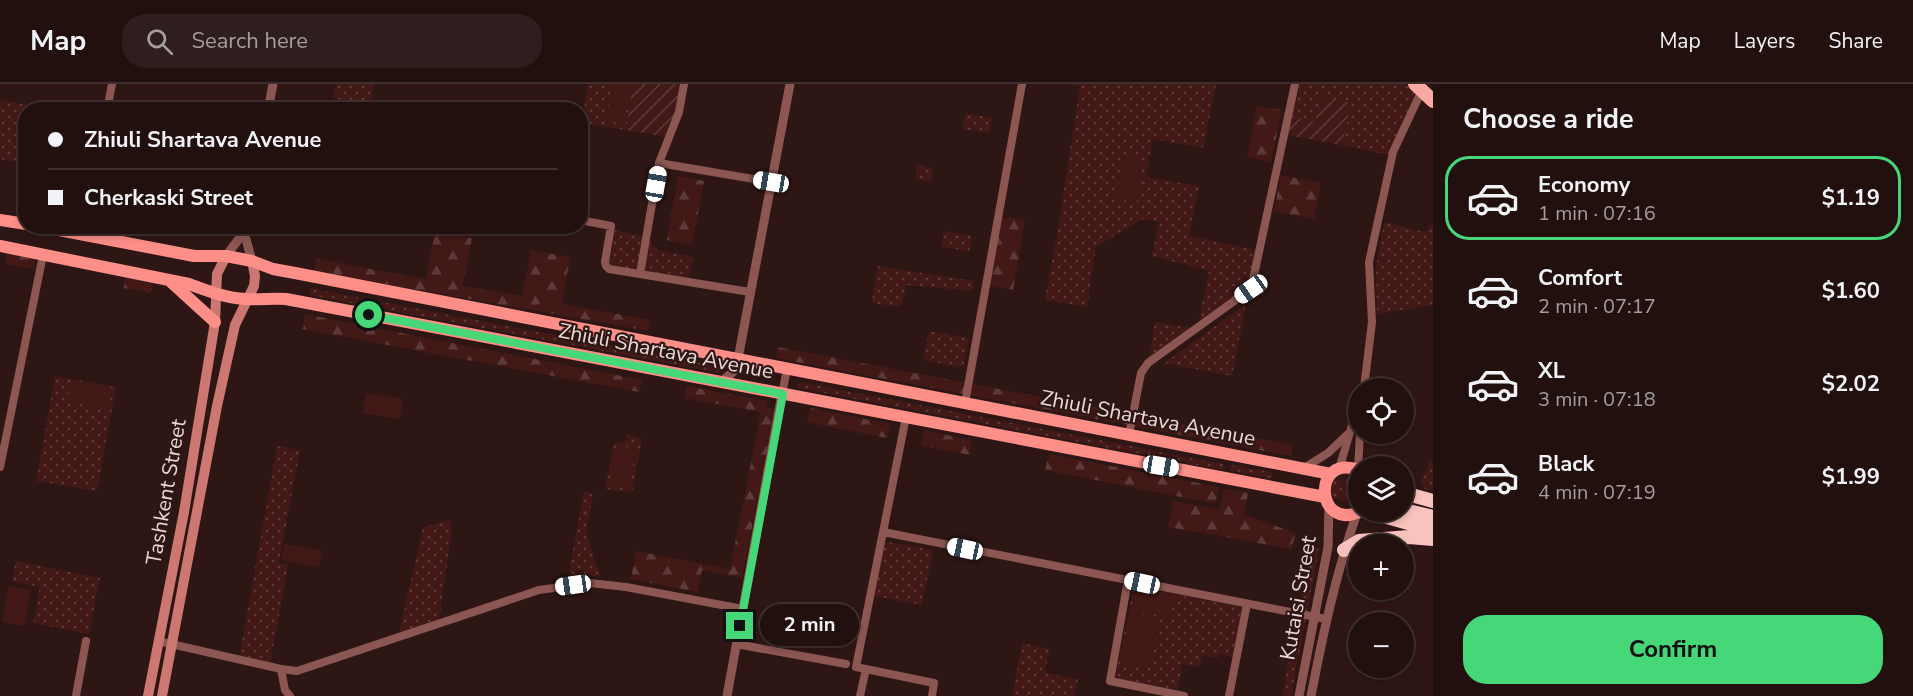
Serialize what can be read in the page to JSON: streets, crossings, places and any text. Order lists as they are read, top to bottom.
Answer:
{
  "streets": {
    "main road": ["Zhiuli Shartava Avenue", "Tashkent Street"],
    "street": ["Kutaisi Street"]
  },
  "crossings": [
    ["Zhiuli Shartava Avenue", "Tashkent Street"],
    ["Zhiuli Shartava Avenue", "Kutaisi Street"]
  ],
  "page": {
    "header": "Map",
    "search": "Search here",
    "nav": ["Map", "Layers", "Share"],
    "heading": "Choose a ride",
    "banner": ["Zhiuli Shartava Avenue", "Cherkaski Street"],
    "list": [
      {
        "name": "Economy",
        "note": "1 min · 07:16",
        "value": "$1.19"
      },
      {
        "name": "Comfort",
        "note": "2 min · 07:17",
        "value": "$1.60"
      },
      {
        "name": "XL",
        "note": "3 min · 07:18",
        "value": "$2.02"
      },
      {
        "name": "Black",
        "note": "4 min · 07:19",
        "value": "$1.99"
      }
    ],
    "map_buttons": ["+", "−"],
    "buttons": "Confirm",
    "bubble": "2 min"
  }
}
